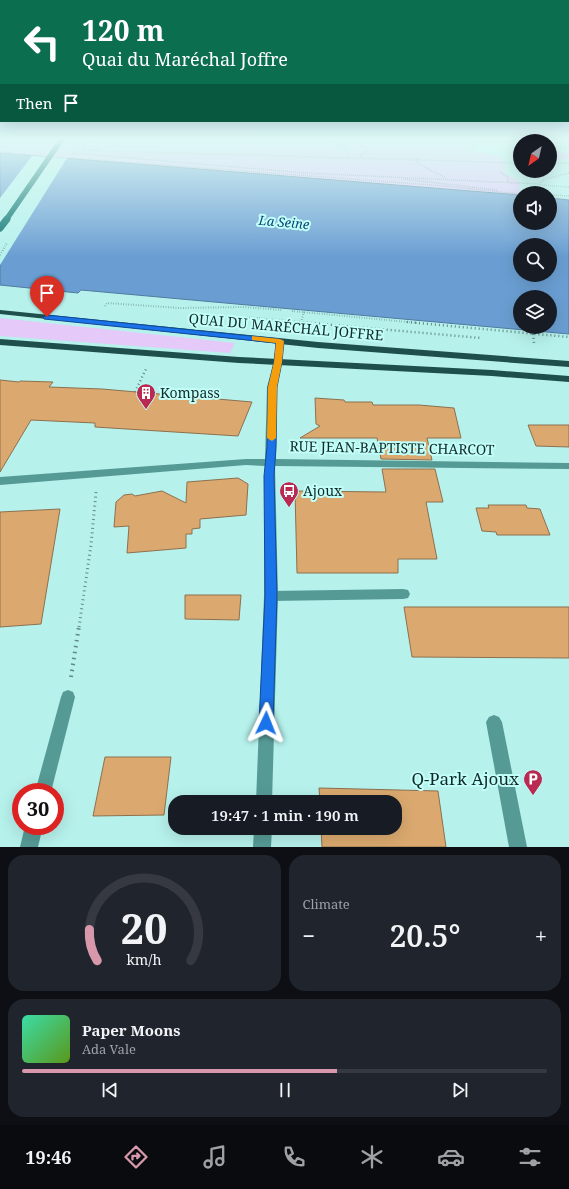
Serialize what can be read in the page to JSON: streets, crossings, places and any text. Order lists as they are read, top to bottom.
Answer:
{
  "streets": {
    "main road": ["QUAI DU MARÉCHAL JOFFRE"],
    "street": ["RUE JEAN-BAPTISTE CHARCOT"]
  },
  "water": ["La Seine"],
  "places": {
    "building": ["Kompass"],
    "bus stop": ["Ajoux"],
    "parking": ["Q-Park Ajoux"]
  },
  "north": "bottom left",
  "page": {
    "turn": ["120 m", "Quai du Maréchal Joffre"],
    "then": "Then",
    "limit": "30",
    "trip": "19:47 · 1 min · 190 m",
    "tile": "Climate",
    "heat": ["−", "20.5°", "+"],
    "song": ["Paper Moons", "Ada Vale"],
    "tabs": "19:46",
    "gauge": ["20", "km/h"]
  }
}
